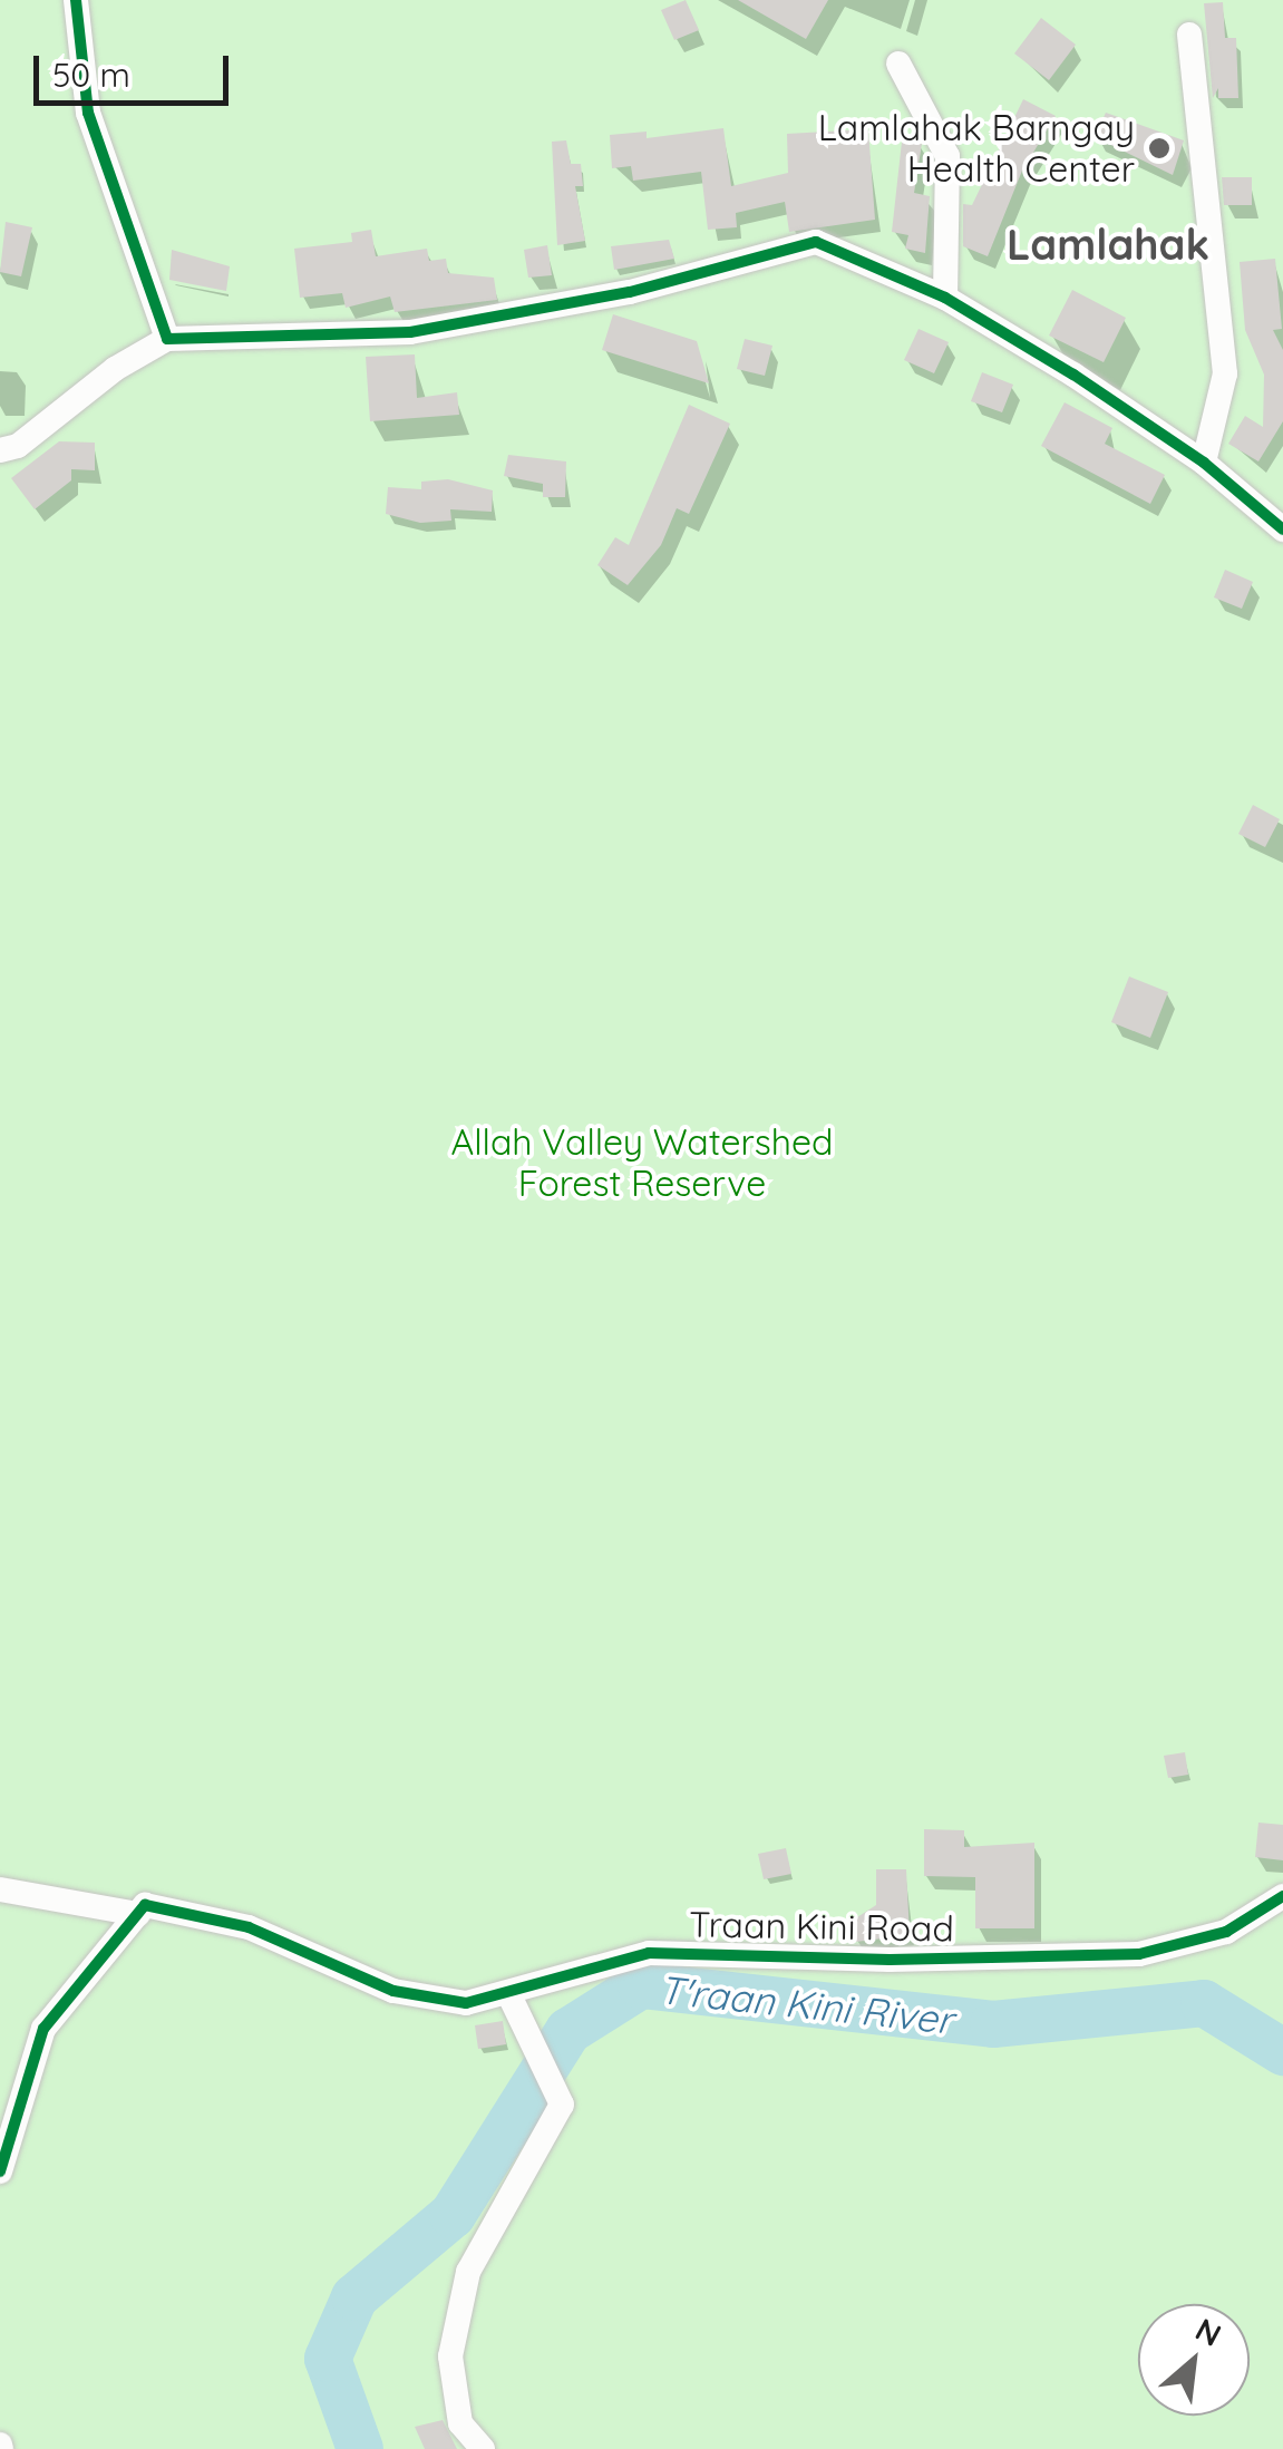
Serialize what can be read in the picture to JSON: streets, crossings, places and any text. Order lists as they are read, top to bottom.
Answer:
{
  "streets": {
    "street": ["Traan Kini Road"]
  },
  "districts": ["Lamlahak"],
  "water": ["T'raan Kini River"],
  "parks": ["Allah Valley Watershed Forest Reserve"],
  "places": ["Lamlahak Barngay Health Center"],
  "scale_bar": "50 m",
  "north": "top right"
}
